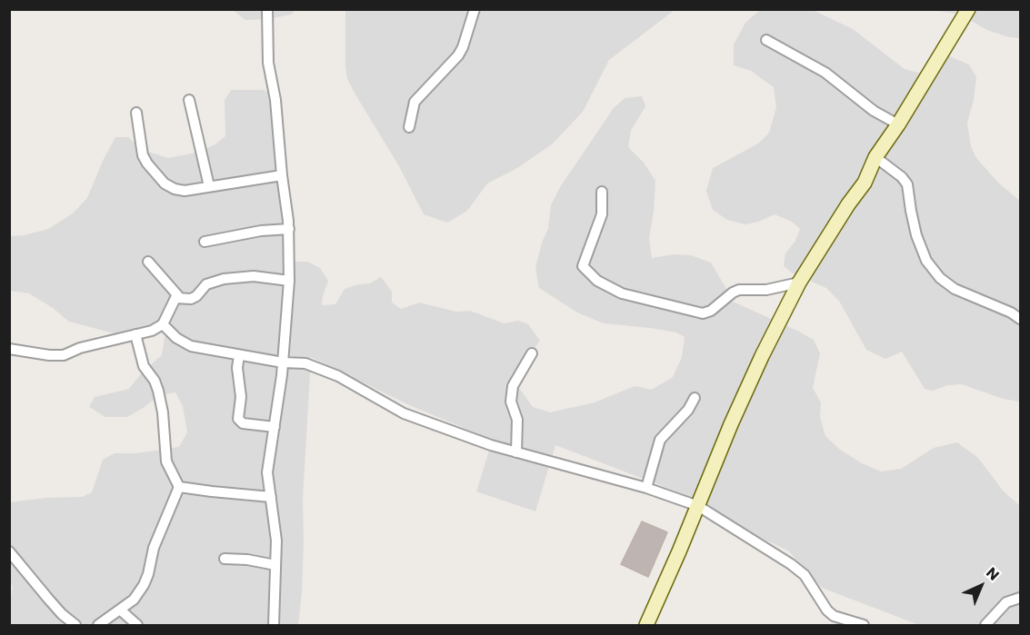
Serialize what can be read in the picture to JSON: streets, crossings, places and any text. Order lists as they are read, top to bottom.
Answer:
{
  "north": "top right"
}
